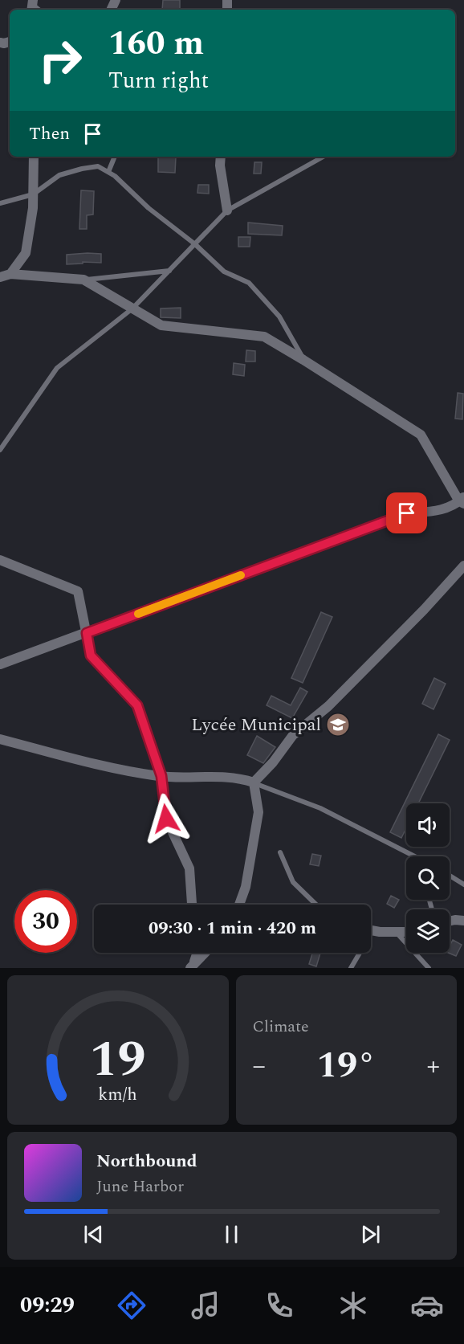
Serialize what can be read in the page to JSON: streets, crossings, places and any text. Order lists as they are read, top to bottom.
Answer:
{
  "places": {
    "school or university": ["Lycée Municipal"]
  },
  "page": {
    "turn": ["160 m", "Turn right"],
    "then": "Then",
    "limit": "30",
    "trip": "09:30 · 1 min · 420 m",
    "tile": "Climate",
    "heat": ["−", "19°", "+"],
    "song": ["Northbound", "June Harbor"],
    "tabs": "09:29",
    "gauge": ["19", "km/h"]
  }
}
